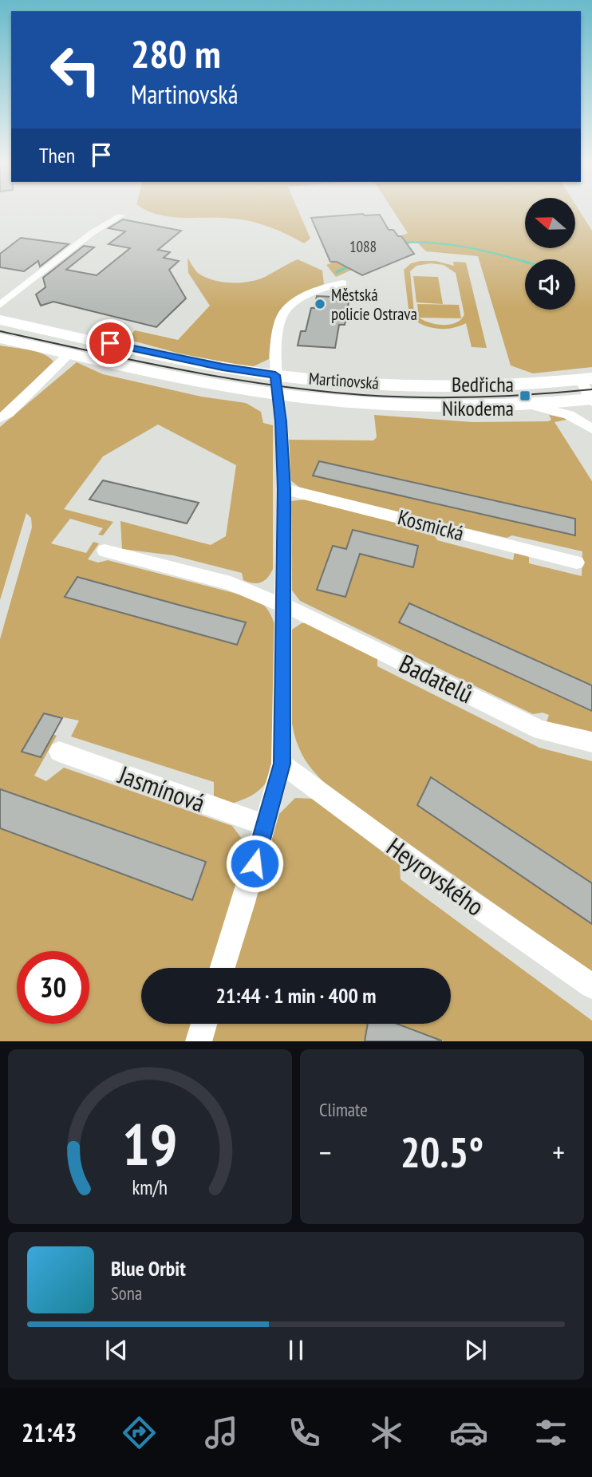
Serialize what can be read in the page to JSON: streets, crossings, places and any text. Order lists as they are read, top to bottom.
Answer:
{
  "streets": {
    "street": [
      "Martinovská",
      "Kosmická",
      "Badatelů",
      "Jasmínová",
      "Heyrovského"
    ]
  },
  "places": {
    "other": ["Městská policie Ostrava"],
    "transit": ["Bedřicha Nikodema"]
  },
  "house_numbers": ["1088"],
  "north": "left",
  "page": {
    "turn": ["280 m", "Martinovská"],
    "then": "Then",
    "limit": "30",
    "trip": "21:44 · 1 min · 400 m",
    "tile": "Climate",
    "heat": ["−", "20.5°", "+"],
    "song": ["Blue Orbit", "Sona"],
    "tabs": "21:43",
    "gauge": ["19", "km/h"]
  }
}
